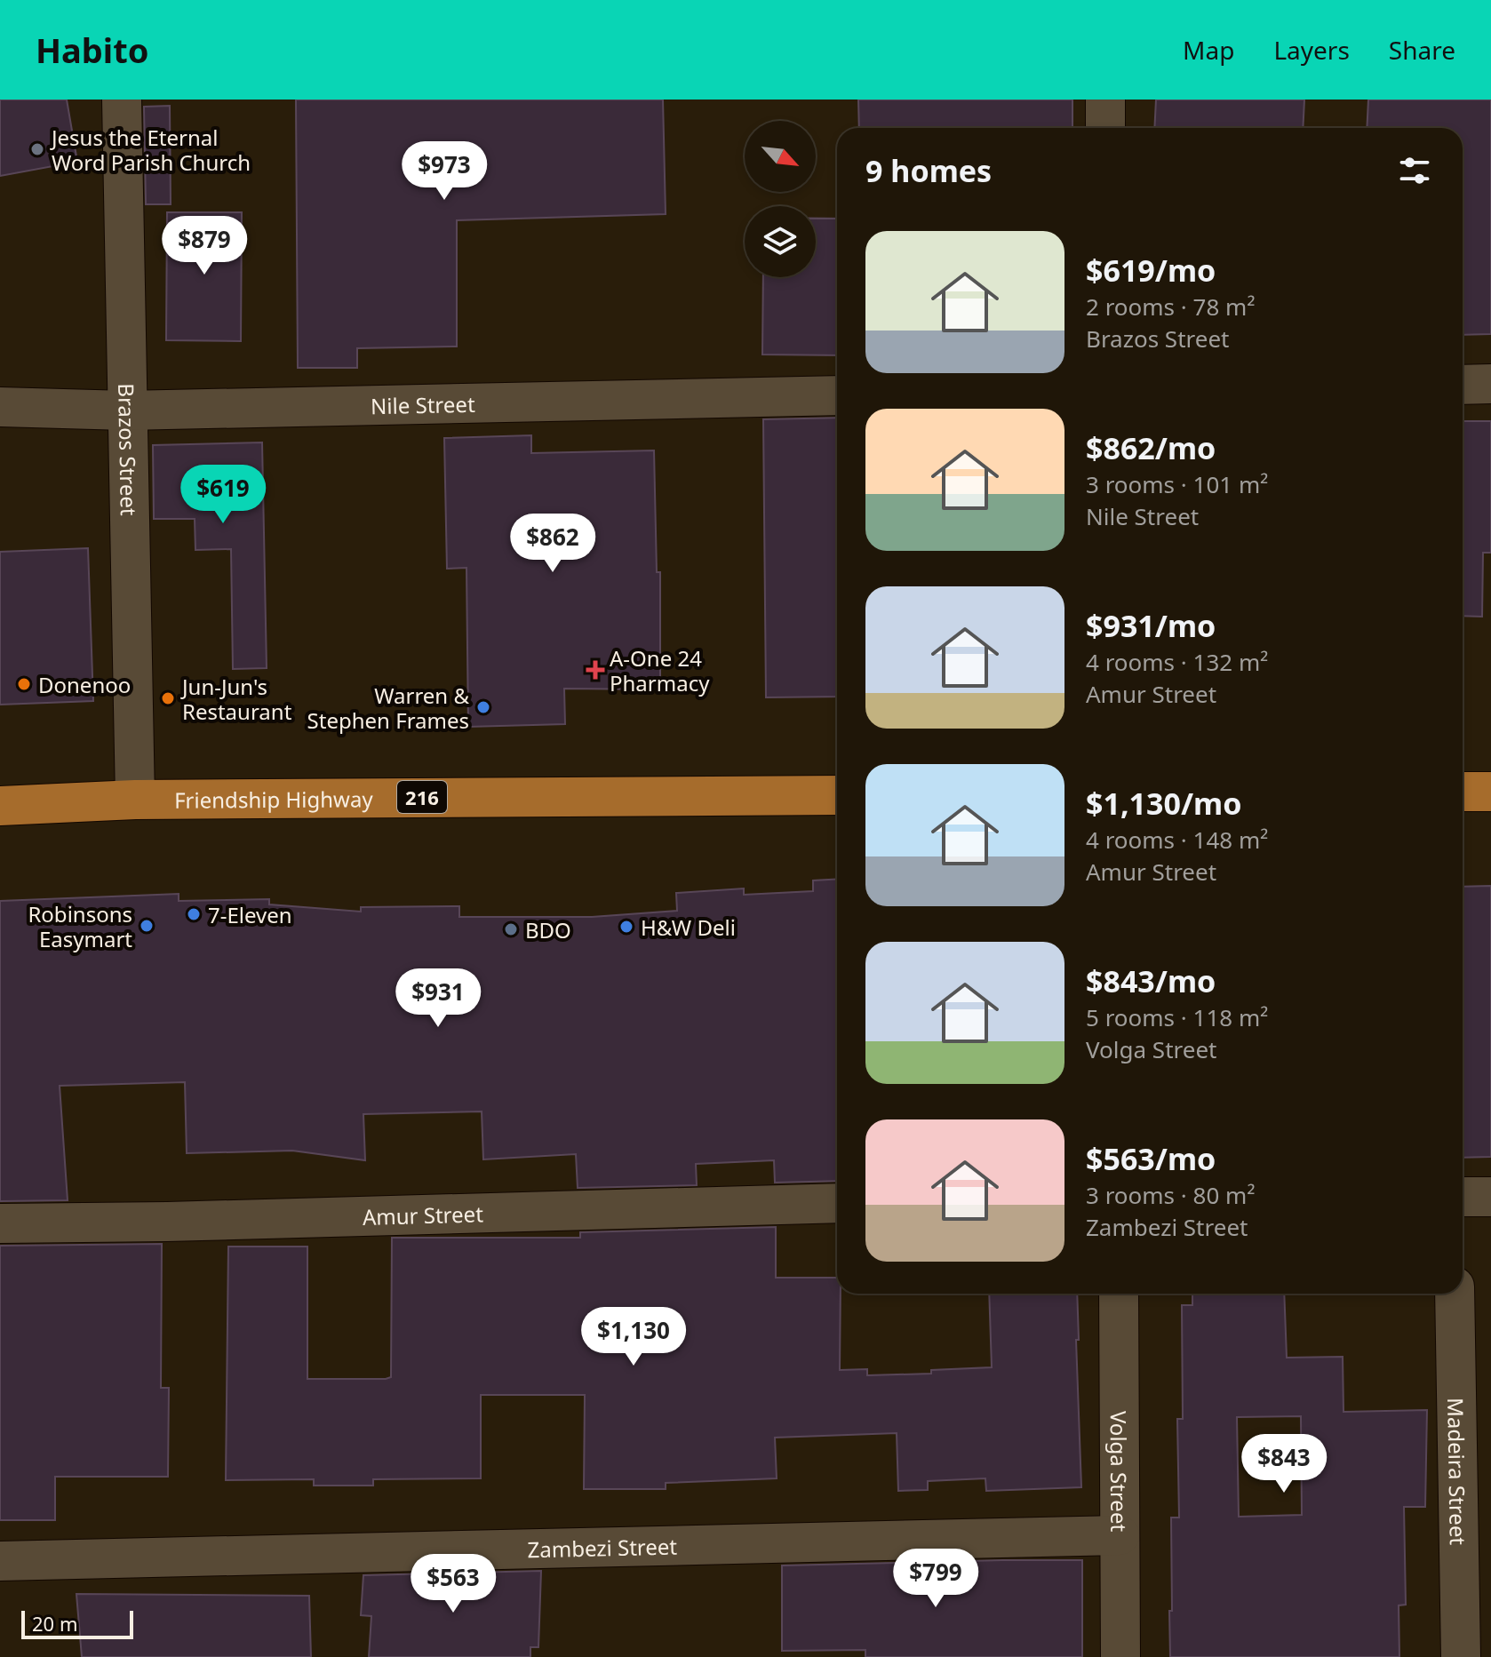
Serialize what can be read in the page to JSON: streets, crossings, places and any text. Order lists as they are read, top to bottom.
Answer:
{
  "streets": {
    "main road": ["216", "Friendship Highway"],
    "street": [
      "Nile Street",
      "Brazos Street",
      "Amur Street",
      "Madeira Street",
      "Volga Street",
      "Zambezi Street"
    ]
  },
  "crossings": [
    ["Nile Street", "Brazos Street"],
    ["Brazos Street", "Friendship Highway"],
    ["Volga Street", "Zambezi Street"]
  ],
  "places": {
    "other": [
      "Jesus the Eternal Word Parish Church",
      "Donenoo",
      "Jun-Jun's Restaurant",
      "Warren & Stephen Frames",
      "7-Eleven",
      "Robinsons Easymart",
      "H&W Deli",
      "BDO"
    ],
    "health": ["A-One 24 Pharmacy"]
  },
  "scale_bar": "20 m",
  "north": "bottom right",
  "page": {
    "header": "Habito",
    "nav": ["Map", "Layers", "Share"],
    "heading": "9 homes",
    "price": [
      "$973",
      "$879",
      "$619",
      "$862",
      "$931",
      "$1,130",
      "$843",
      "$799",
      "$563"
    ],
    "list": [
      {
        "name": "$619/mo",
        "note": "2 rooms · 78 m² · Brazos Street"
      },
      {
        "name": "$862/mo",
        "note": "3 rooms · 101 m² · Nile Street"
      },
      {
        "name": "$931/mo",
        "note": "4 rooms · 132 m² · Amur Street"
      },
      {
        "name": "$1,130/mo",
        "note": "4 rooms · 148 m² · Amur Street"
      },
      {
        "name": "$843/mo",
        "note": "5 rooms · 118 m² · Volga Street"
      },
      {
        "name": "$563/mo",
        "note": "3 rooms · 80 m² · Zambezi Street"
      }
    ],
    "scale": "20 m"
  }
}
